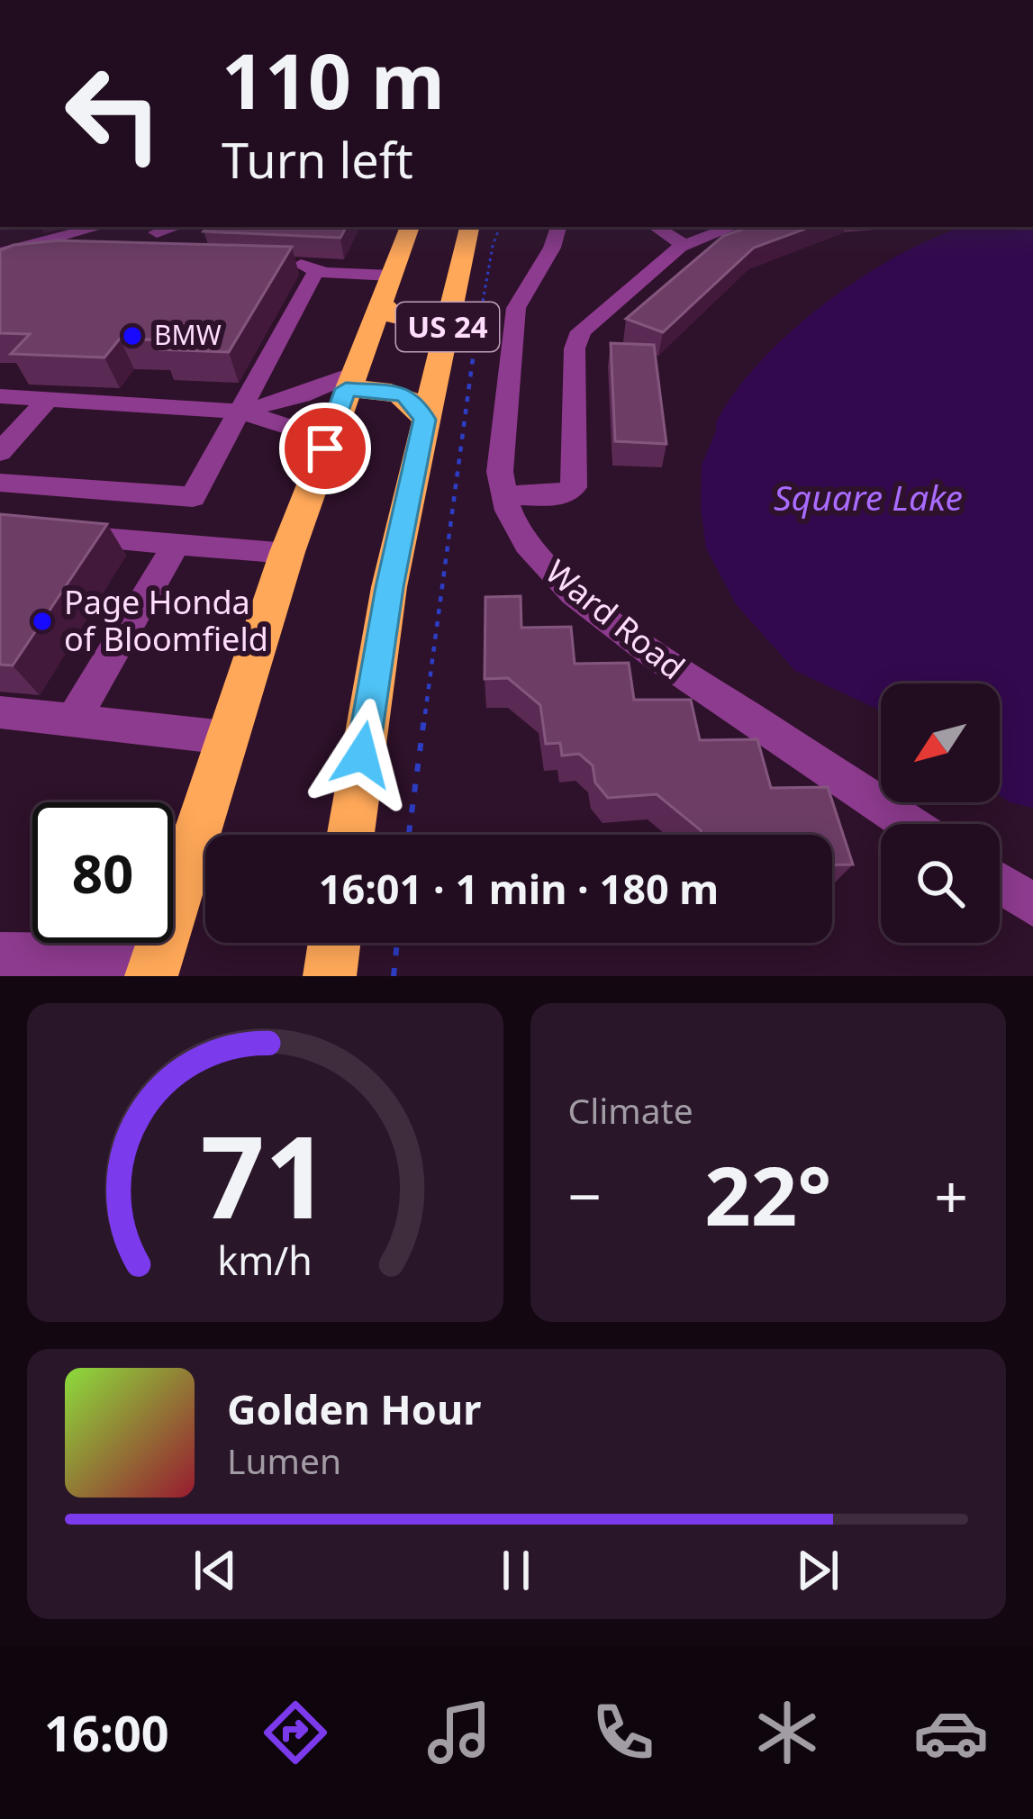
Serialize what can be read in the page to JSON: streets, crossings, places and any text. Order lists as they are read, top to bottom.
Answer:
{
  "streets": {
    "highway": ["US 24"],
    "street": ["Ward Road"]
  },
  "water": ["Square Lake"],
  "places": ["BMW", "Page Honda of Bloomfield"],
  "north": "bottom left",
  "page": {
    "turn": ["110 m", "Turn left"],
    "limit": "80",
    "trip": "16:01 · 1 min · 180 m",
    "tile": "Climate",
    "heat": ["−", "22°", "+"],
    "song": ["Golden Hour", "Lumen"],
    "tabs": "16:00",
    "gauge": ["71", "km/h"]
  }
}
